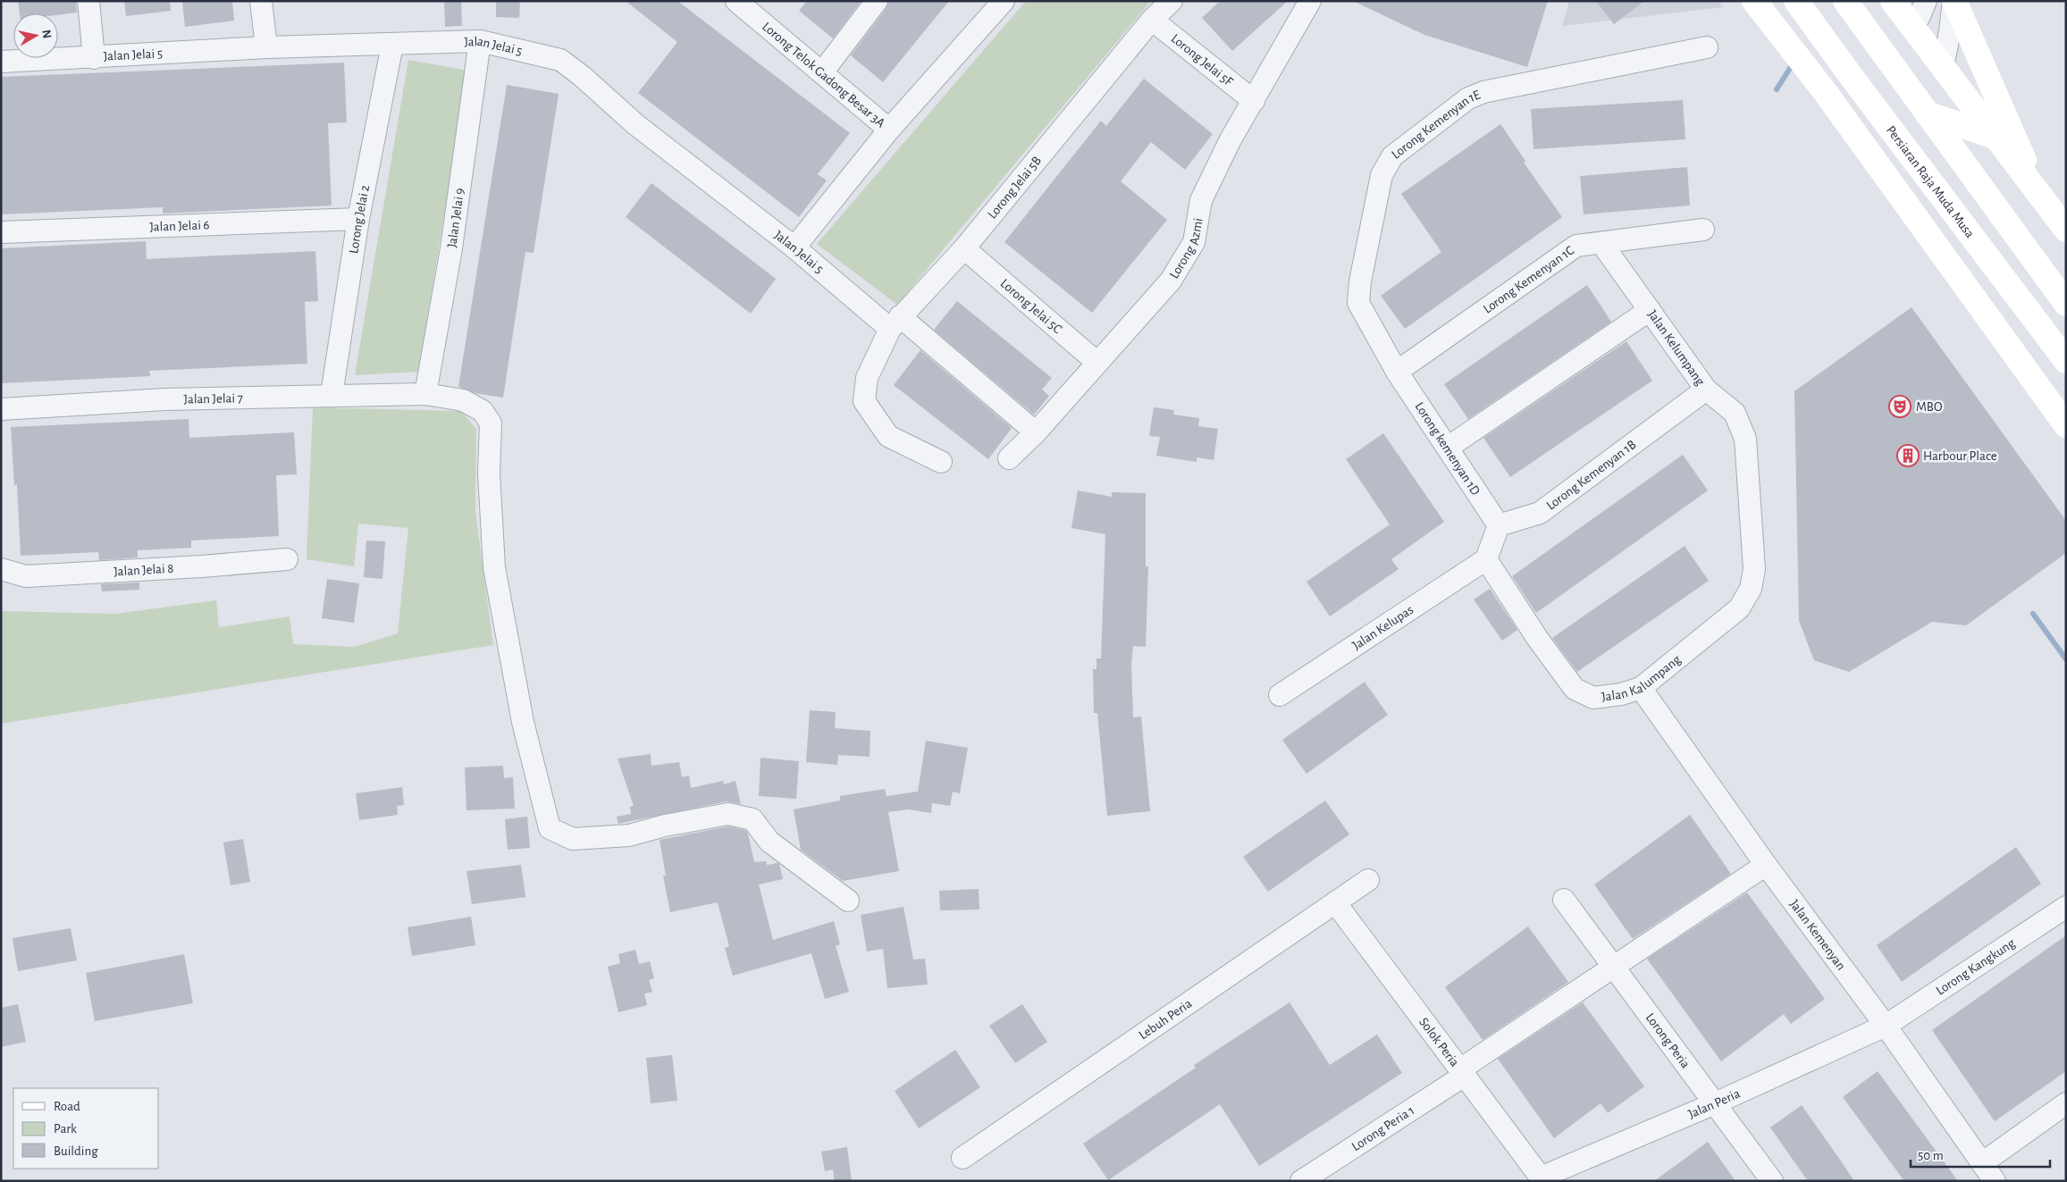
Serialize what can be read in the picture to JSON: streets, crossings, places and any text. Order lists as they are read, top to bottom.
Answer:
{
  "streets": {
    "street": [
      "Jalan Jelai 5",
      "Lorong Jelai 5F",
      "Lorong Telok Gadong Besar 3A",
      "Lorong Kemenyan 1E",
      "Persiaran Raja Muda Musa",
      "Lorong Jelai 5B",
      "Jalan Jelai 9",
      "Lorong Jelai 2",
      "Jalan Jelai 6",
      "Lorong Azmi",
      "Lorong Kemenyan 1C",
      "Lorong Jelai 5C",
      "Jalan Kelumpang",
      "Jalan Jelai 7",
      "Lorong kemenyan 1D",
      "Lorong Kemenyan 1B",
      "Jalan Jelai 8",
      "Jalan Kelupas",
      "Jalan Kalumpang",
      "Jalan Kemenyan",
      "Lorong Kangkung",
      "Lebuh Peria",
      "Lorong Peria",
      "Solok Peria",
      "Jalan Peria",
      "Lorong Peria 1"
    ]
  },
  "crossings": [
    ["Jalan Jelai 5", "Lorong Jelai 5B"],
    ["Jalan Jelai 5", "Jalan Jelai 9"],
    ["Jalan Jelai 5", "Lorong Jelai 2"],
    ["Jalan Jelai 5", "Lorong Azmi"],
    ["Lorong Jelai 5F", "Lorong Jelai 5B"],
    ["Lorong Jelai 5F", "Lorong Azmi"],
    ["Lorong Kemenyan 1E", "Lorong Kemenyan 1C"],
    ["Lorong Kemenyan 1E", "Lorong kemenyan 1D"],
    ["Lorong Jelai 5B", "Lorong Jelai 5C"],
    ["Jalan Jelai 9", "Jalan Jelai 7"],
    ["Lorong Jelai 2", "Jalan Jelai 6"],
    ["Lorong Jelai 2", "Jalan Jelai 7"],
    ["Lorong Azmi", "Lorong Jelai 5C"],
    ["Lorong Kemenyan 1C", "Jalan Kelumpang"],
    ["Lorong Kemenyan 1C", "Lorong kemenyan 1D"],
    ["Jalan Kelumpang", "Lorong Kemenyan 1B"],
    ["Jalan Kelumpang", "Jalan Kalumpang"],
    ["Lorong kemenyan 1D", "Lorong Kemenyan 1B"],
    ["Jalan Kelupas", "Jalan Kalumpang"],
    ["Jalan Kalumpang", "Jalan Kemenyan"],
    ["Jalan Kemenyan", "Lorong Kangkung"],
    ["Jalan Kemenyan", "Jalan Peria"],
    ["Jalan Kemenyan", "Lorong Peria 1"],
    ["Lorong Kangkung", "Jalan Peria"],
    ["Lebuh Peria", "Solok Peria"],
    ["Lorong Peria", "Jalan Peria"],
    ["Lorong Peria", "Lorong Peria 1"],
    ["Solok Peria", "Jalan Peria"],
    ["Solok Peria", "Lorong Peria 1"]
  ],
  "places": {
    "theatre": ["MBO"],
    "building": ["Harbour Place"]
  },
  "legend": ["Road", "Park", "Building"],
  "scale_bar": "50 m",
  "north": "right"
}
